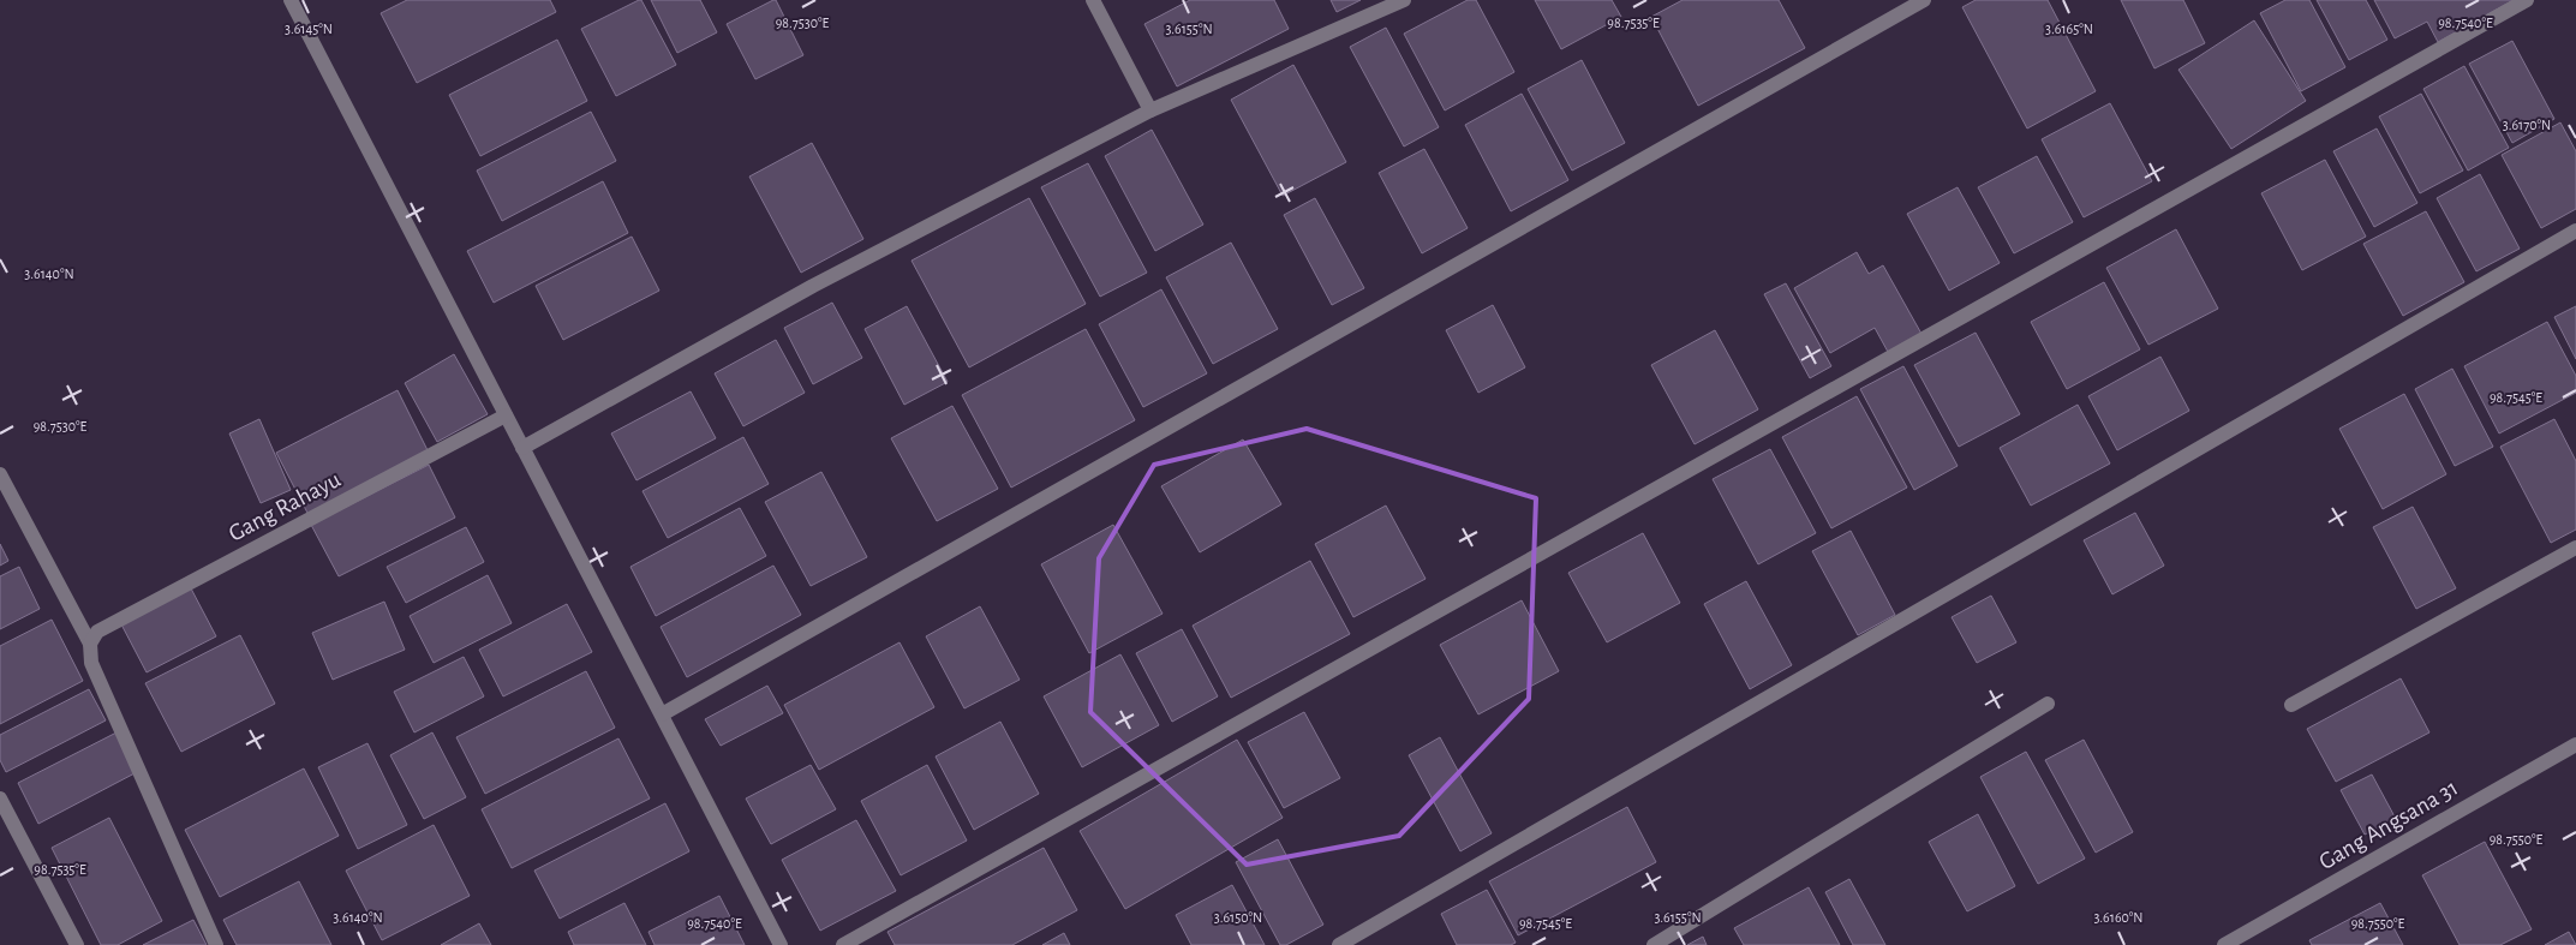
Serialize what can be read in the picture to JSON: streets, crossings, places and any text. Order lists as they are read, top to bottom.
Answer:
{
  "streets": {
    "street": ["Gang Rahayu", "Gang Angsana 31"]
  },
  "coordinates": [
    "98.7530°E",
    "98.7535°E",
    "98.7540°E",
    "3.6145°N",
    "3.6155°N",
    "3.6165°N",
    "3.6170°N",
    "3.6140°N",
    "98.7545°E",
    "98.7550°E",
    "3.6150°N",
    "3.6160°N"
  ]
}
